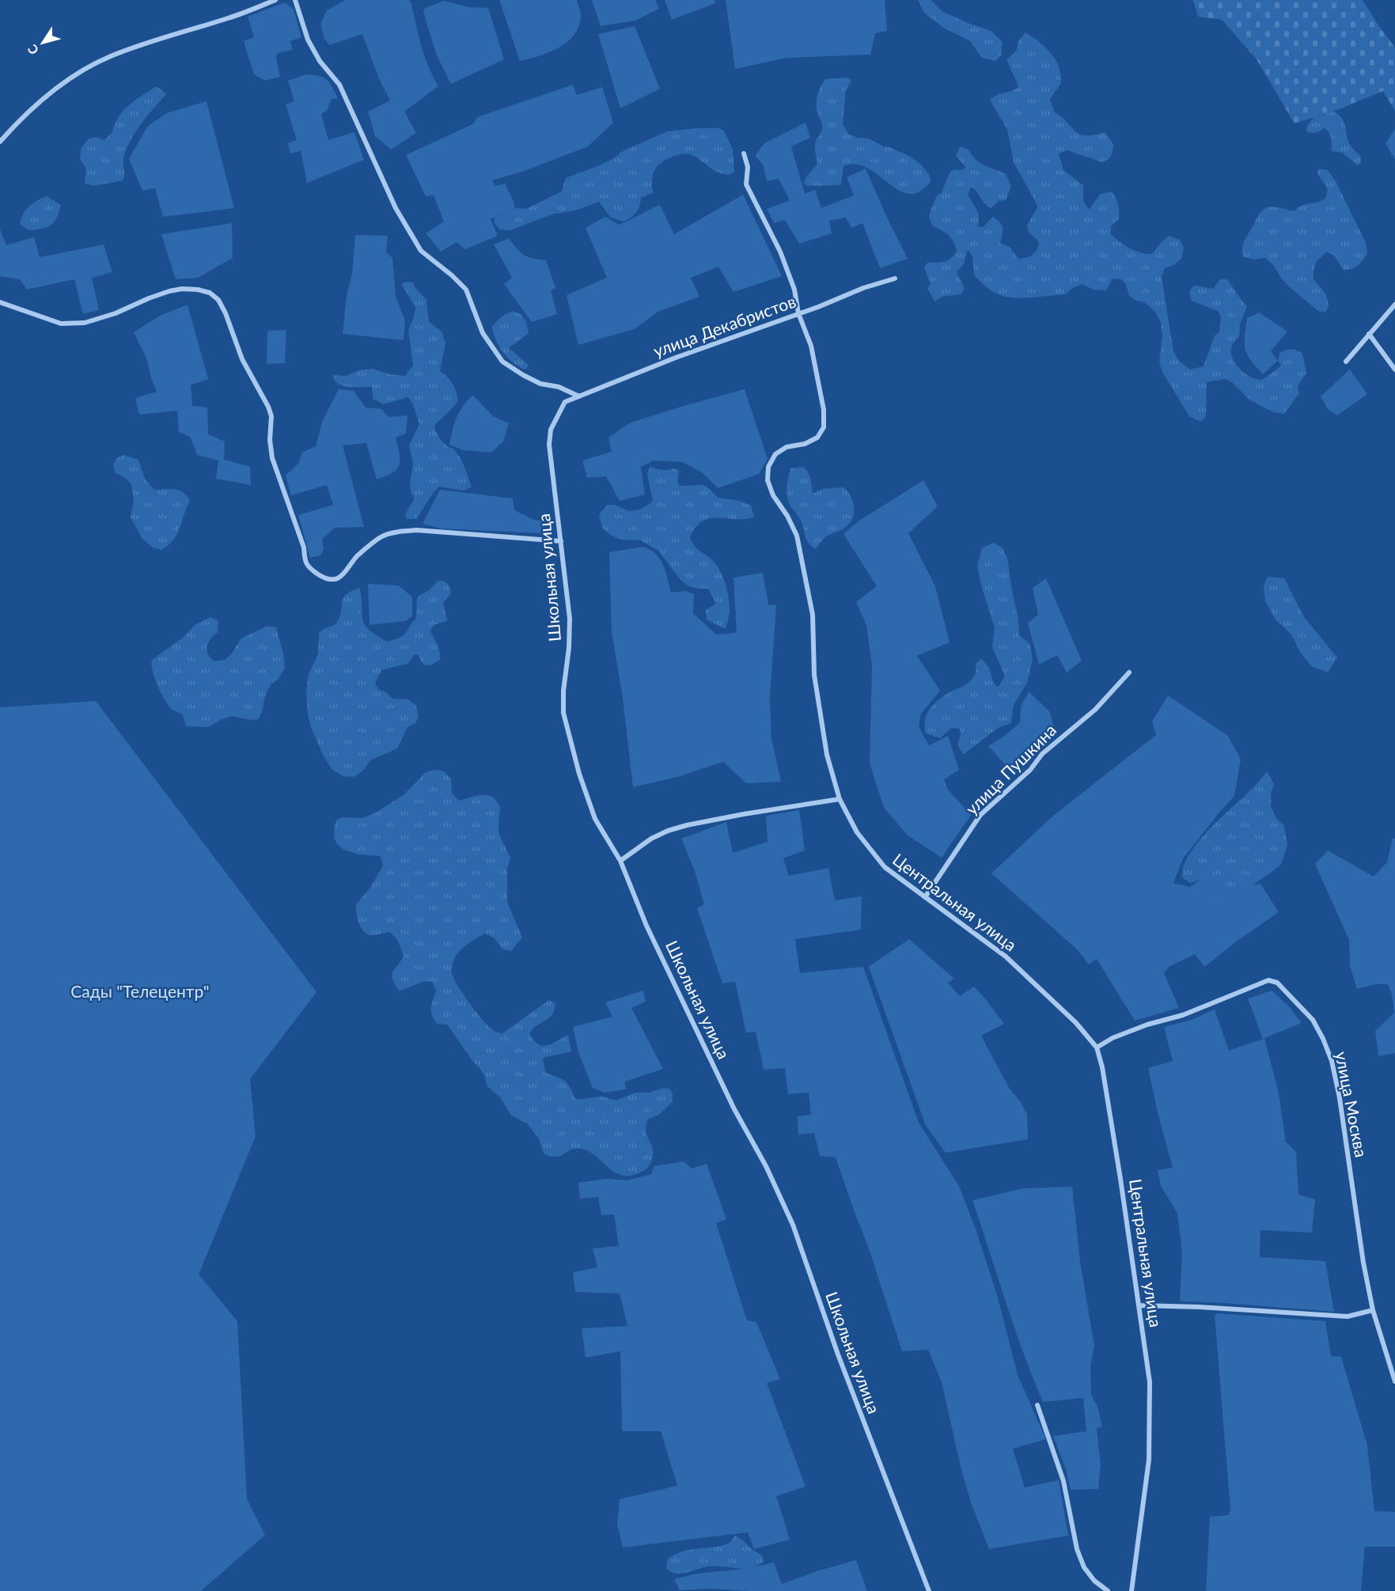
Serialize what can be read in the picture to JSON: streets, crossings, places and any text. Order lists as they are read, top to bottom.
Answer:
{
  "streets": {
    "street": [
      "улица Декабристов",
      "Школьная улица",
      "улица Пушкина",
      "Центральная улица",
      "улица Москва"
    ]
  },
  "crossings": [
    ["улица Декабристов", "Школьная улица"],
    ["улица Декабристов", "Центральная улица"],
    ["улица Пушкина", "Центральная улица"],
    ["Центральная улица", "улица Москва"]
  ],
  "parks": ["Сады \"Телецентр\""],
  "north": "bottom left"
}
